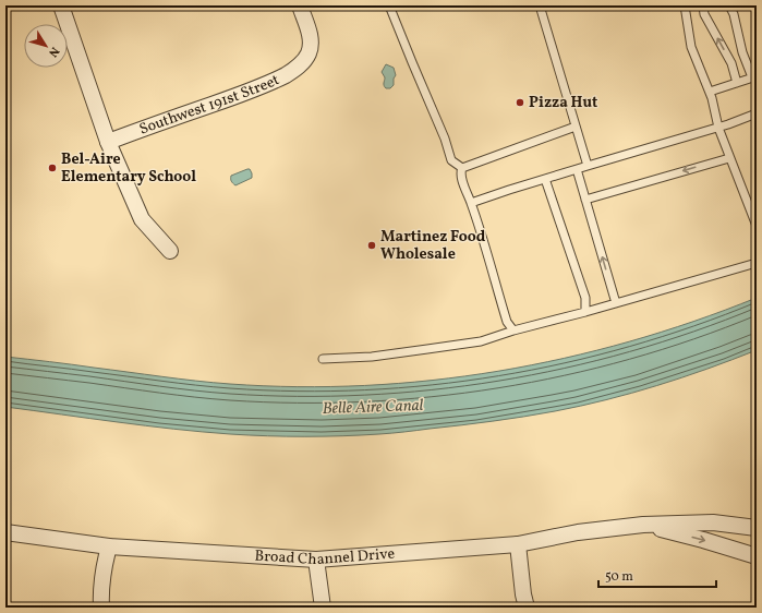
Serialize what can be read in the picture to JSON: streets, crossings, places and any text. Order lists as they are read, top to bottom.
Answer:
{
  "streets": {
    "street": ["Southwest 191st Street", "Broad Channel Drive"]
  },
  "water": ["Belle Aire Canal"],
  "places": ["Pizza Hut", "Bel-Aire Elementary School", "Martinez Food Wholesale"],
  "scale_bar": "50 m",
  "north": "bottom right"
}
